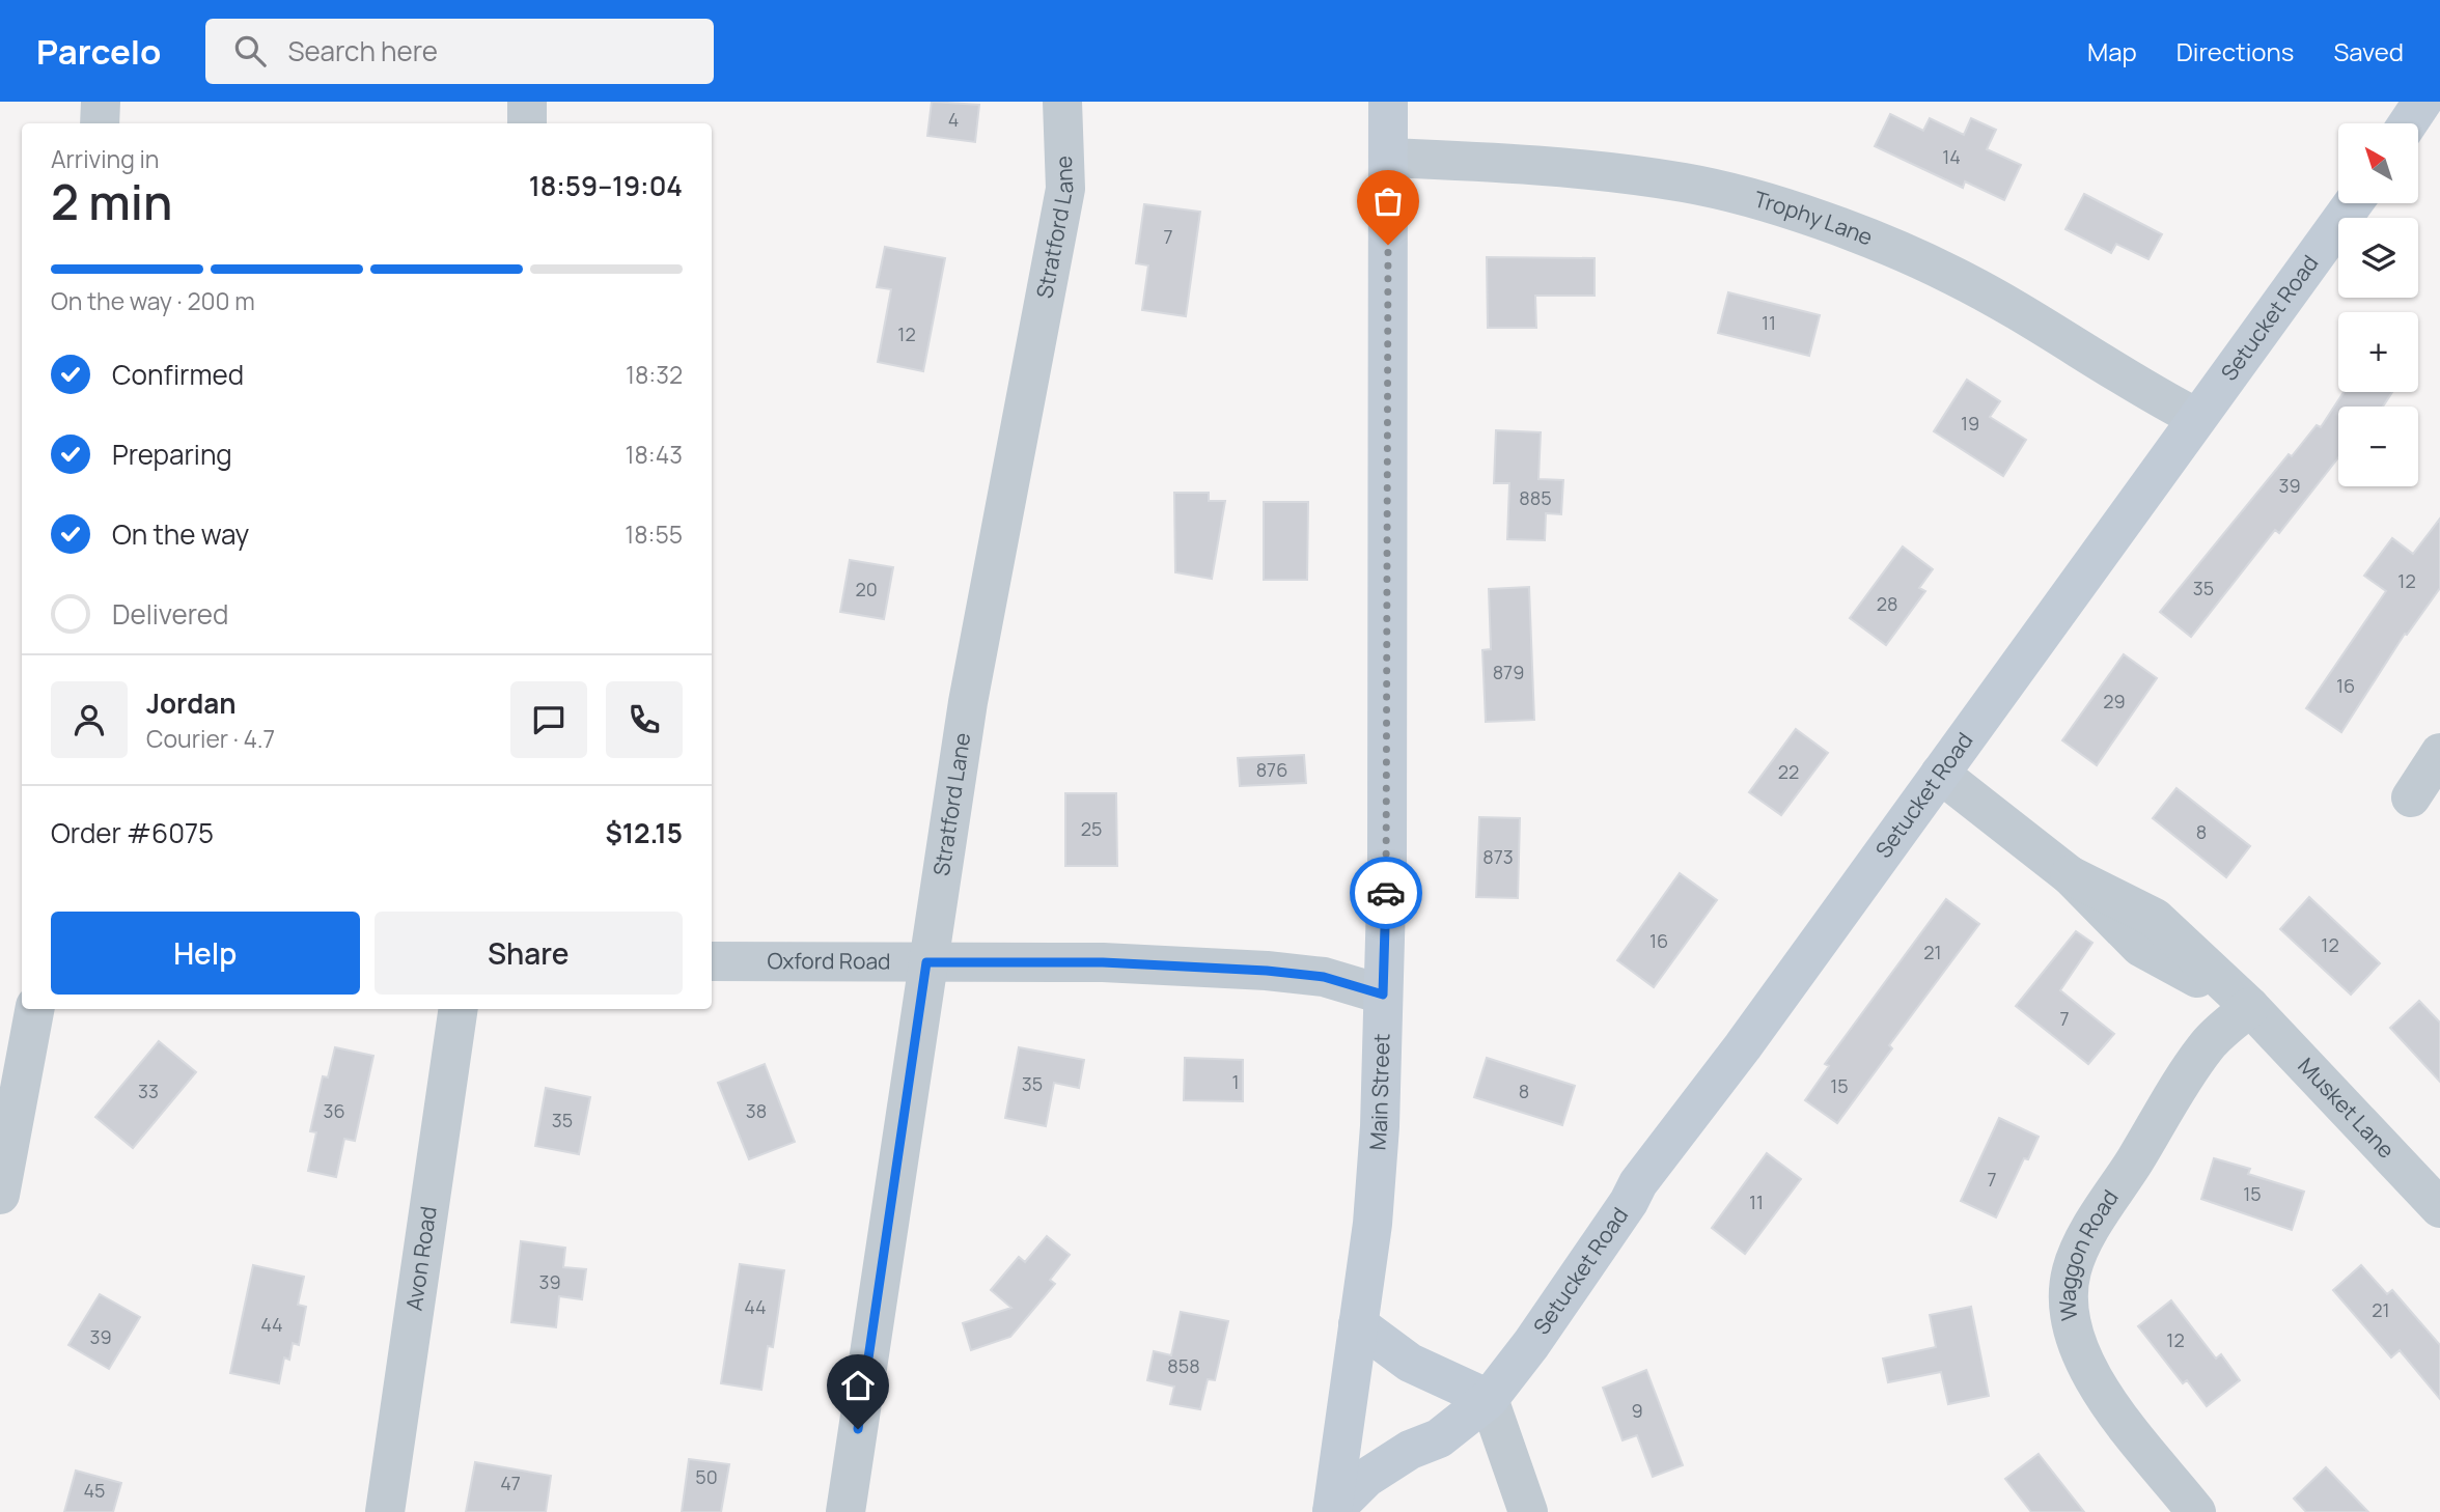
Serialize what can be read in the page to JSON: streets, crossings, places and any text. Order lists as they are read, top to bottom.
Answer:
{
  "streets": {
    "main road": ["Setucket Road", "Main Street"],
    "street": [
      "Trophy Lane",
      "Stratford Lane",
      "Oxford Road",
      "Musket Lane",
      "Waggon Road",
      "Avon Road"
    ]
  },
  "crossings": [
    ["Trophy Lane", "Setucket Road"],
    ["Trophy Lane", "Main Street"],
    ["Stratford Lane", "Oxford Road"],
    ["Setucket Road", "Main Street"],
    ["Setucket Road", "Musket Lane"],
    ["Oxford Road", "Main Street"],
    ["Musket Lane", "Waggon Road"]
  ],
  "house_numbers": [
    "4",
    "14",
    "7",
    "11",
    "12",
    "19",
    "39",
    "885",
    "12",
    "35",
    "20",
    "28",
    "879",
    "16",
    "29",
    "876",
    "22",
    "25",
    "8",
    "873",
    "16",
    "12",
    "21",
    "7",
    "1",
    "35",
    "15",
    "33",
    "8",
    "36",
    "38",
    "35",
    "7",
    "15",
    "11",
    "39",
    "44",
    "21",
    "44",
    "39",
    "12",
    "858",
    "9",
    "50",
    "47",
    "45"
  ],
  "north": "top left",
  "page": {
    "header": "Parcelo",
    "search": "Search here",
    "nav": ["Map", "Directions", "Saved"],
    "map_buttons": ["+", "−"],
    "heading": ["2 min", "Arriving in", "18:59–19:04"],
    "panel": [
      "Jordan",
      "Courier · 4.7",
      "Order #6075",
      "$12.15"
    ],
    "bar": "On the way · 200 m",
    "list": [
      ["Confirmed", "18:32"],
      ["Preparing", "18:43"],
      ["On the way", "18:55"],
      "Delivered"
    ],
    "buttons": ["Help", "Share"]
  }
}
